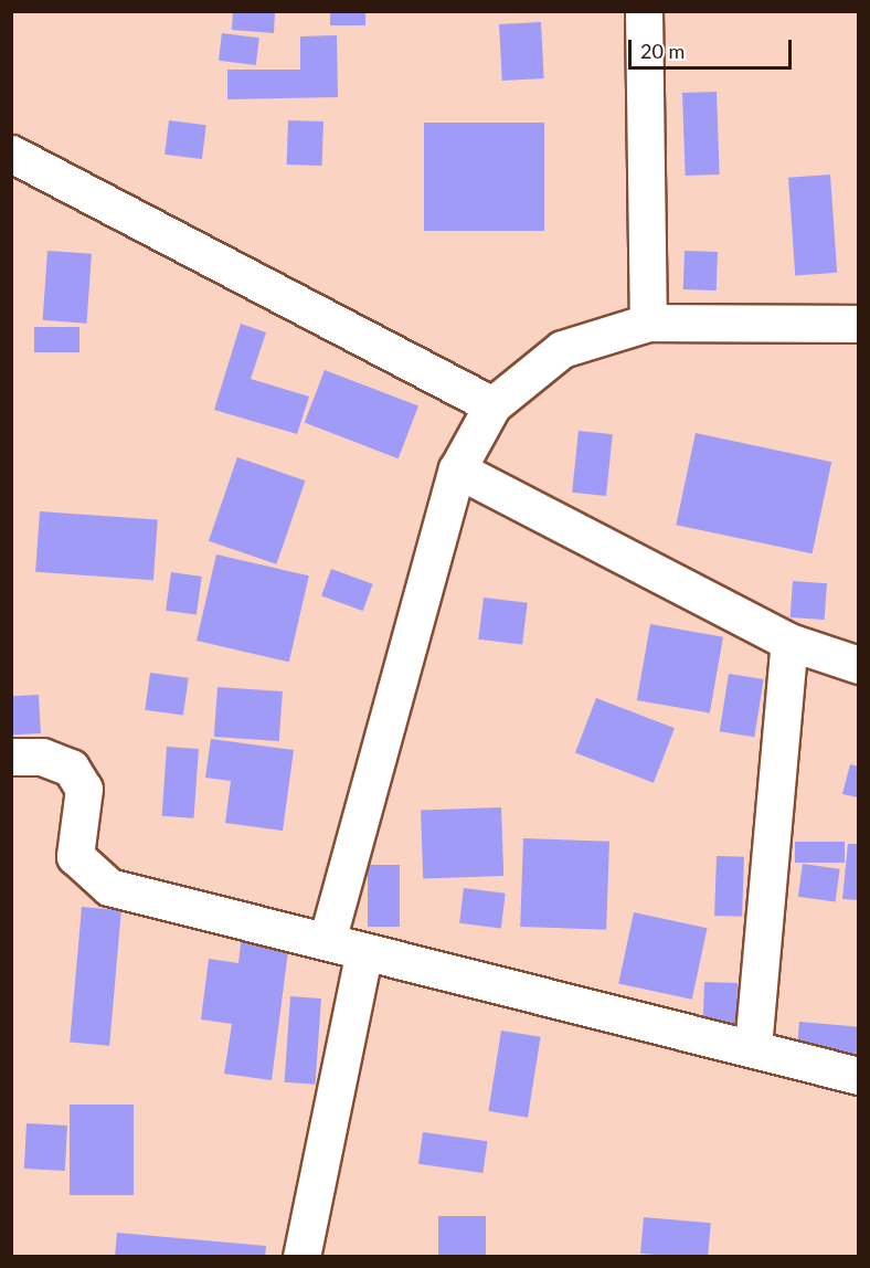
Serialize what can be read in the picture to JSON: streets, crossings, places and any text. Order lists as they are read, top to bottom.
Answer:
{
  "scale_bar": "20 m"
}
